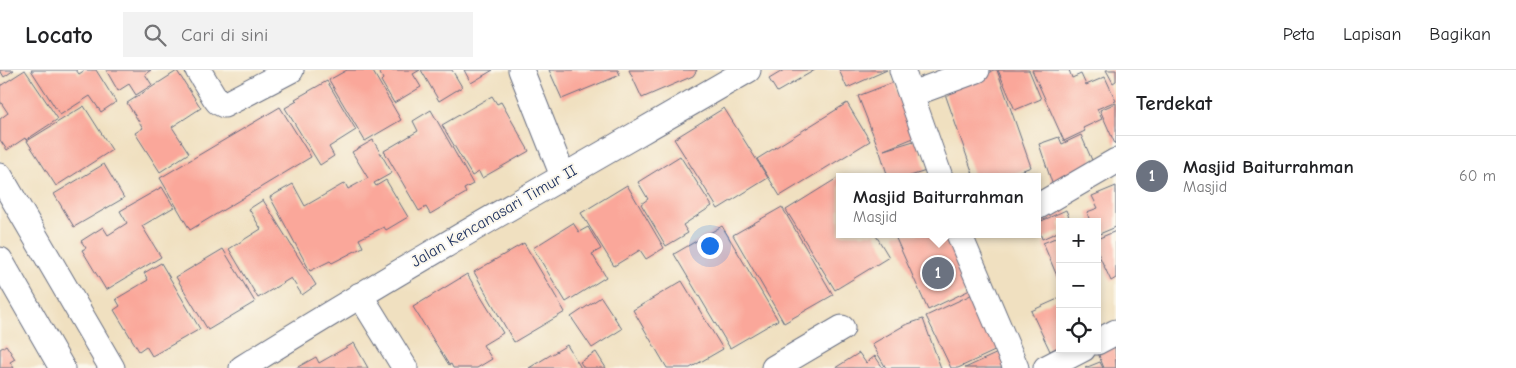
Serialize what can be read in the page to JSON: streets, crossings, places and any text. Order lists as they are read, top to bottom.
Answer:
{
  "streets": {
    "street": ["Jalan Kencanasari Timur II"]
  },
  "page": {
    "header": "Locato",
    "search": "Cari di sini",
    "nav": ["Peta", "Lapisan", "Bagikan"],
    "heading": "Terdekat",
    "list": [
      {
        "mark": "1",
        "name": "Masjid Baiturrahman",
        "note": "Masjid",
        "value": "60 m"
      }
    ],
    "popup": ["Masjid Baiturrahman", "Masjid"],
    "map_buttons": ["+", "−"],
    "pins": "1"
  }
}
